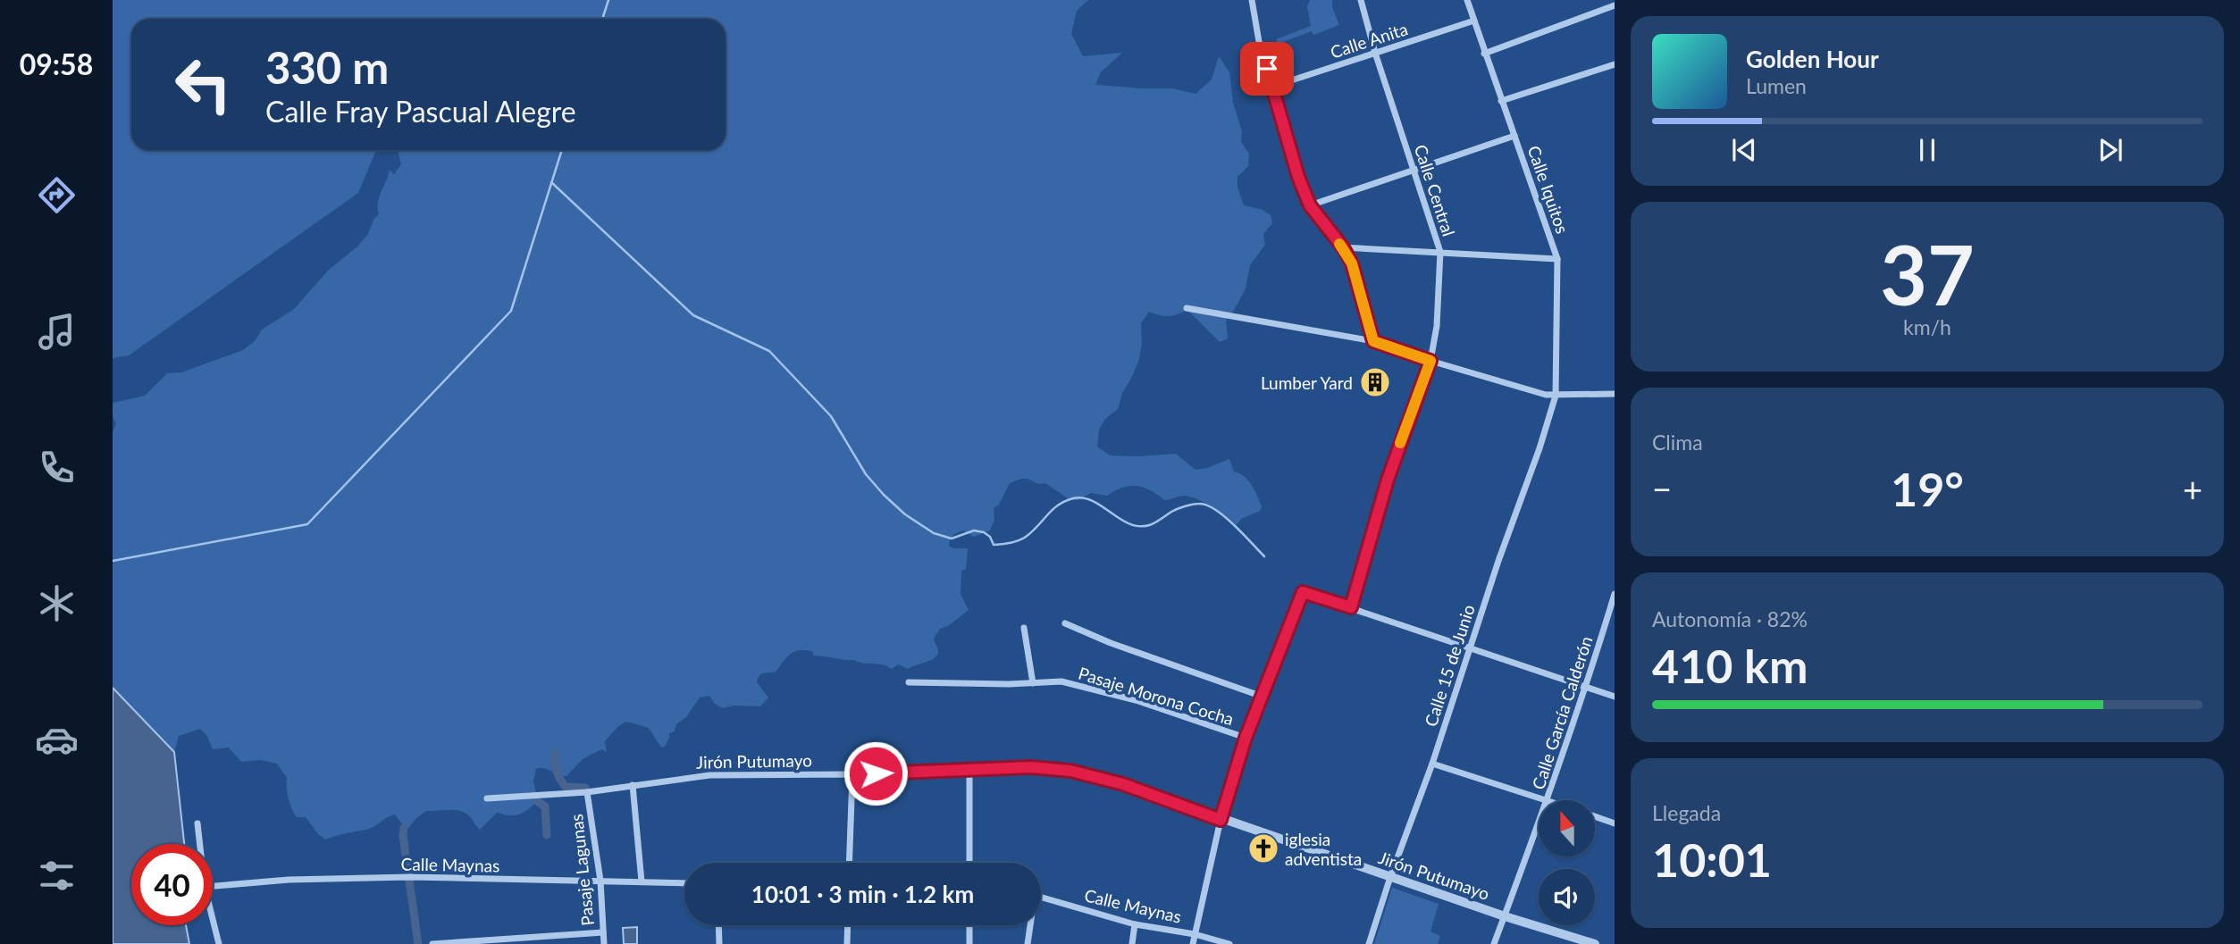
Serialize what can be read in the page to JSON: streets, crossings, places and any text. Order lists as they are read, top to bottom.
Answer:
{
  "streets": {
    "street": [
      "Calle Anita",
      "Calle Iquitos",
      "Calle Central",
      "Calle 15 de Junio",
      "Pasaje Morona Cocha",
      "Calle García Calderón",
      "Jirón Putumayo",
      "Calle Maynas",
      "Pasaje Lagunas"
    ]
  },
  "crossings": [
    ["Calle Anita", "Calle Iquitos"],
    ["Calle Anita", "Calle Central"],
    ["Calle Iquitos", "Calle 15 de Junio"],
    ["Calle 15 de Junio", "Jirón Putumayo"],
    ["Calle García Calderón", "Jirón Putumayo"],
    ["Jirón Putumayo", "Pasaje Lagunas"],
    ["Calle Maynas", "Pasaje Lagunas"]
  ],
  "places": {
    "building": ["Lumber Yard"],
    "church": ["iglesia adventista"]
  },
  "north": "top",
  "page": {
    "tabs": "09:58",
    "turn": ["330 m", "Calle Fray Pascual Alegre"],
    "song": ["Golden Hour", "Lumen"],
    "tile": [
      ["37", "km/h"],
      "Clima",
      ["Autonomía · 82%", "410 km"],
      ["Llegada", "10:01"]
    ],
    "heat": ["−", "19°", "+"],
    "limit": "40",
    "trip": "10:01 · 3 min · 1.2 km"
  }
}
